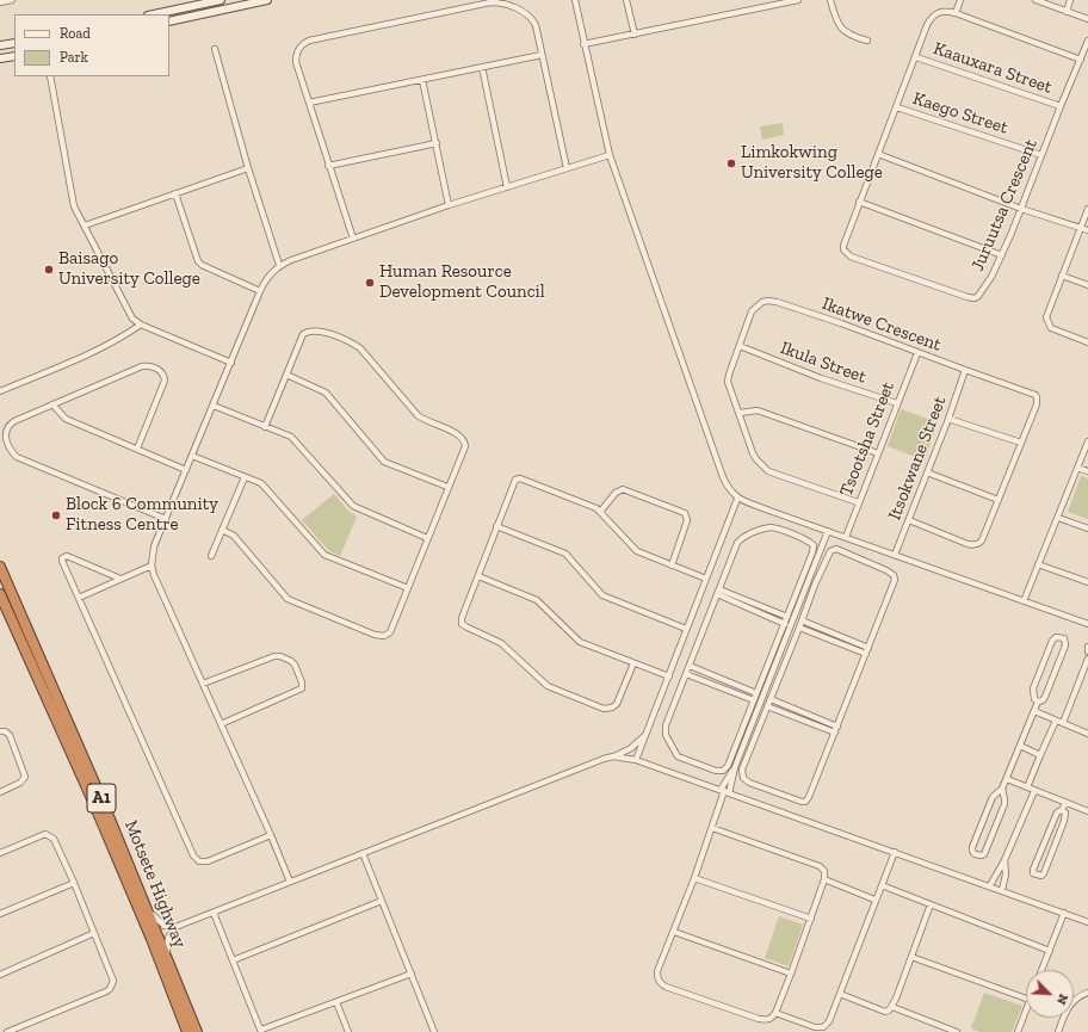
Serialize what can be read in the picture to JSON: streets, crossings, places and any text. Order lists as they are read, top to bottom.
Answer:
{
  "streets": {
    "highway": ["A1", "Motsete Highway"],
    "street": [
      "Kaauxara Street",
      "Kaego Street",
      "Juruutsa Crescent",
      "Ikatwe Crescent",
      "Ikula Street",
      "Tsootsha Street",
      "Itsokwane Street"
    ]
  },
  "crossings": [
    ["Kaauxara Street", "Juruutsa Crescent"],
    ["Kaego Street", "Juruutsa Crescent"],
    ["Ikatwe Crescent", "Ikula Street"],
    ["Ikatwe Crescent", "Tsootsha Street"],
    ["Ikatwe Crescent", "Itsokwane Street"],
    ["Ikula Street", "Tsootsha Street"]
  ],
  "places": [
    "Limkokwing University College",
    "Baisago University College",
    "Human Resource Development Council",
    "Block 6 Community Fitness Centre"
  ],
  "legend": ["Road", "Park"],
  "north": "bottom right"
}
